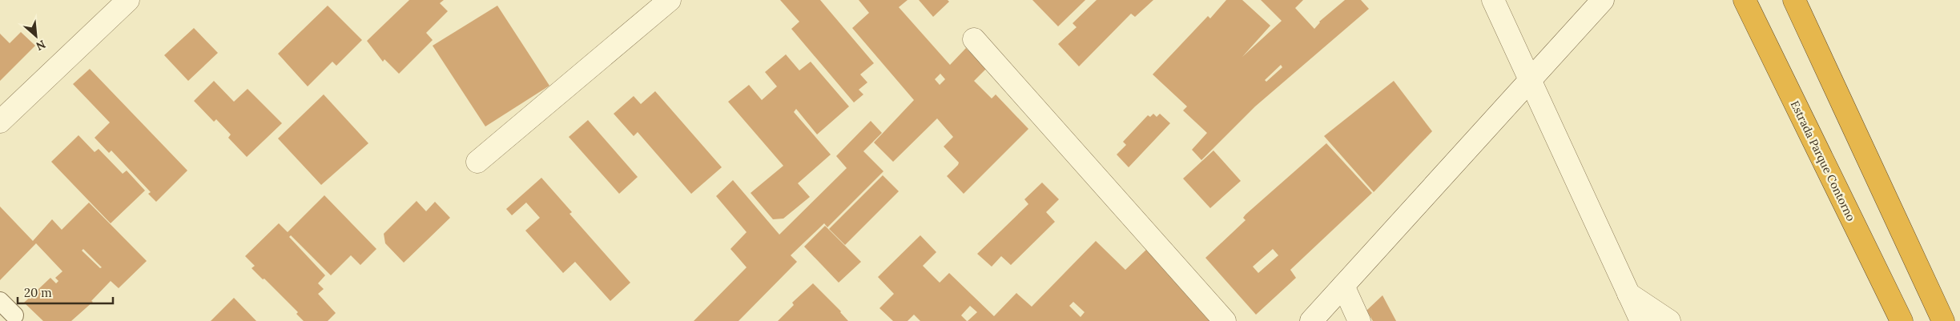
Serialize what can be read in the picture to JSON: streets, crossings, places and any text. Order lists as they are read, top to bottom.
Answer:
{
  "streets": {
    "highway": ["Estrada Parque Contorno"]
  },
  "scale_bar": "20 m",
  "north": "bottom right"
}
